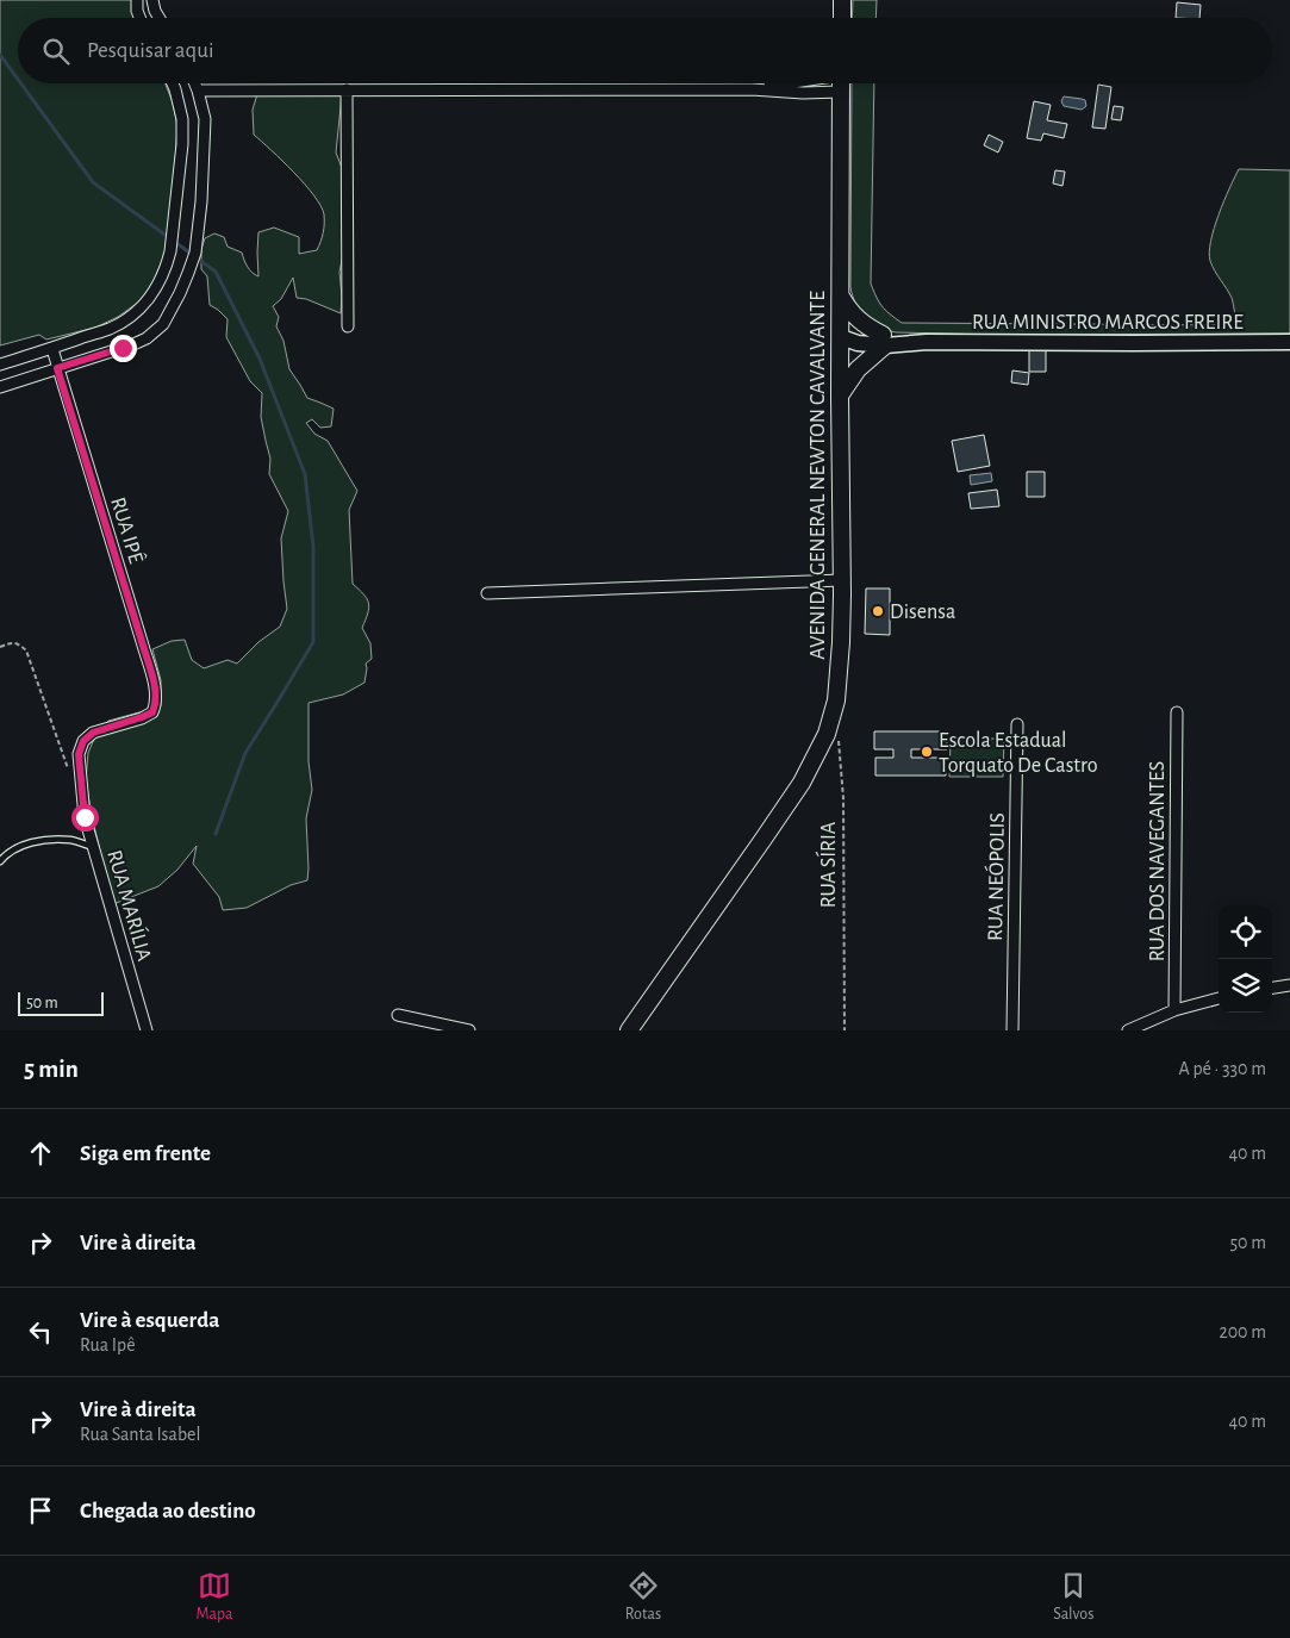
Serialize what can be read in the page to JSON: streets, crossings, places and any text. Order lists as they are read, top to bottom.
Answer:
{
  "streets": {
    "main road": ["RUA MINISTRO MARCOS FREIRE", "AVENIDA GENERAL NEWTON CAVALVANTE"],
    "street": [
      "RUA IPÊ",
      "RUA DOS NAVEGANTES",
      "RUA NEÓPOLIS",
      "RUA MARÍLIA"
    ],
    "path": ["RUA SÍRIA"]
  },
  "crossings": [
    ["RUA MINISTRO MARCOS FREIRE", "AVENIDA GENERAL NEWTON CAVALVANTE"],
    ["RUA IPÊ", "RUA MARÍLIA"]
  ],
  "places": ["Disensa", "Escola Estadual Torquato De Castro"],
  "scale_bar": "50 m",
  "page": {
    "search": "Pesquisar aqui",
    "scale": "50 m",
    "heading": ["5 min", "A pé · 330 m"],
    "list": [
      ["Siga em frente", "40 m"],
      ["Vire à direita", "50 m"],
      ["Vire à esquerda", "Rua Ipê", "200 m"],
      ["Vire à direita", "Rua Santa Isabel", "40 m"],
      "Chegada ao destino"
    ],
    "nav": ["Mapa", "Rotas", "Salvos"]
  }
}
